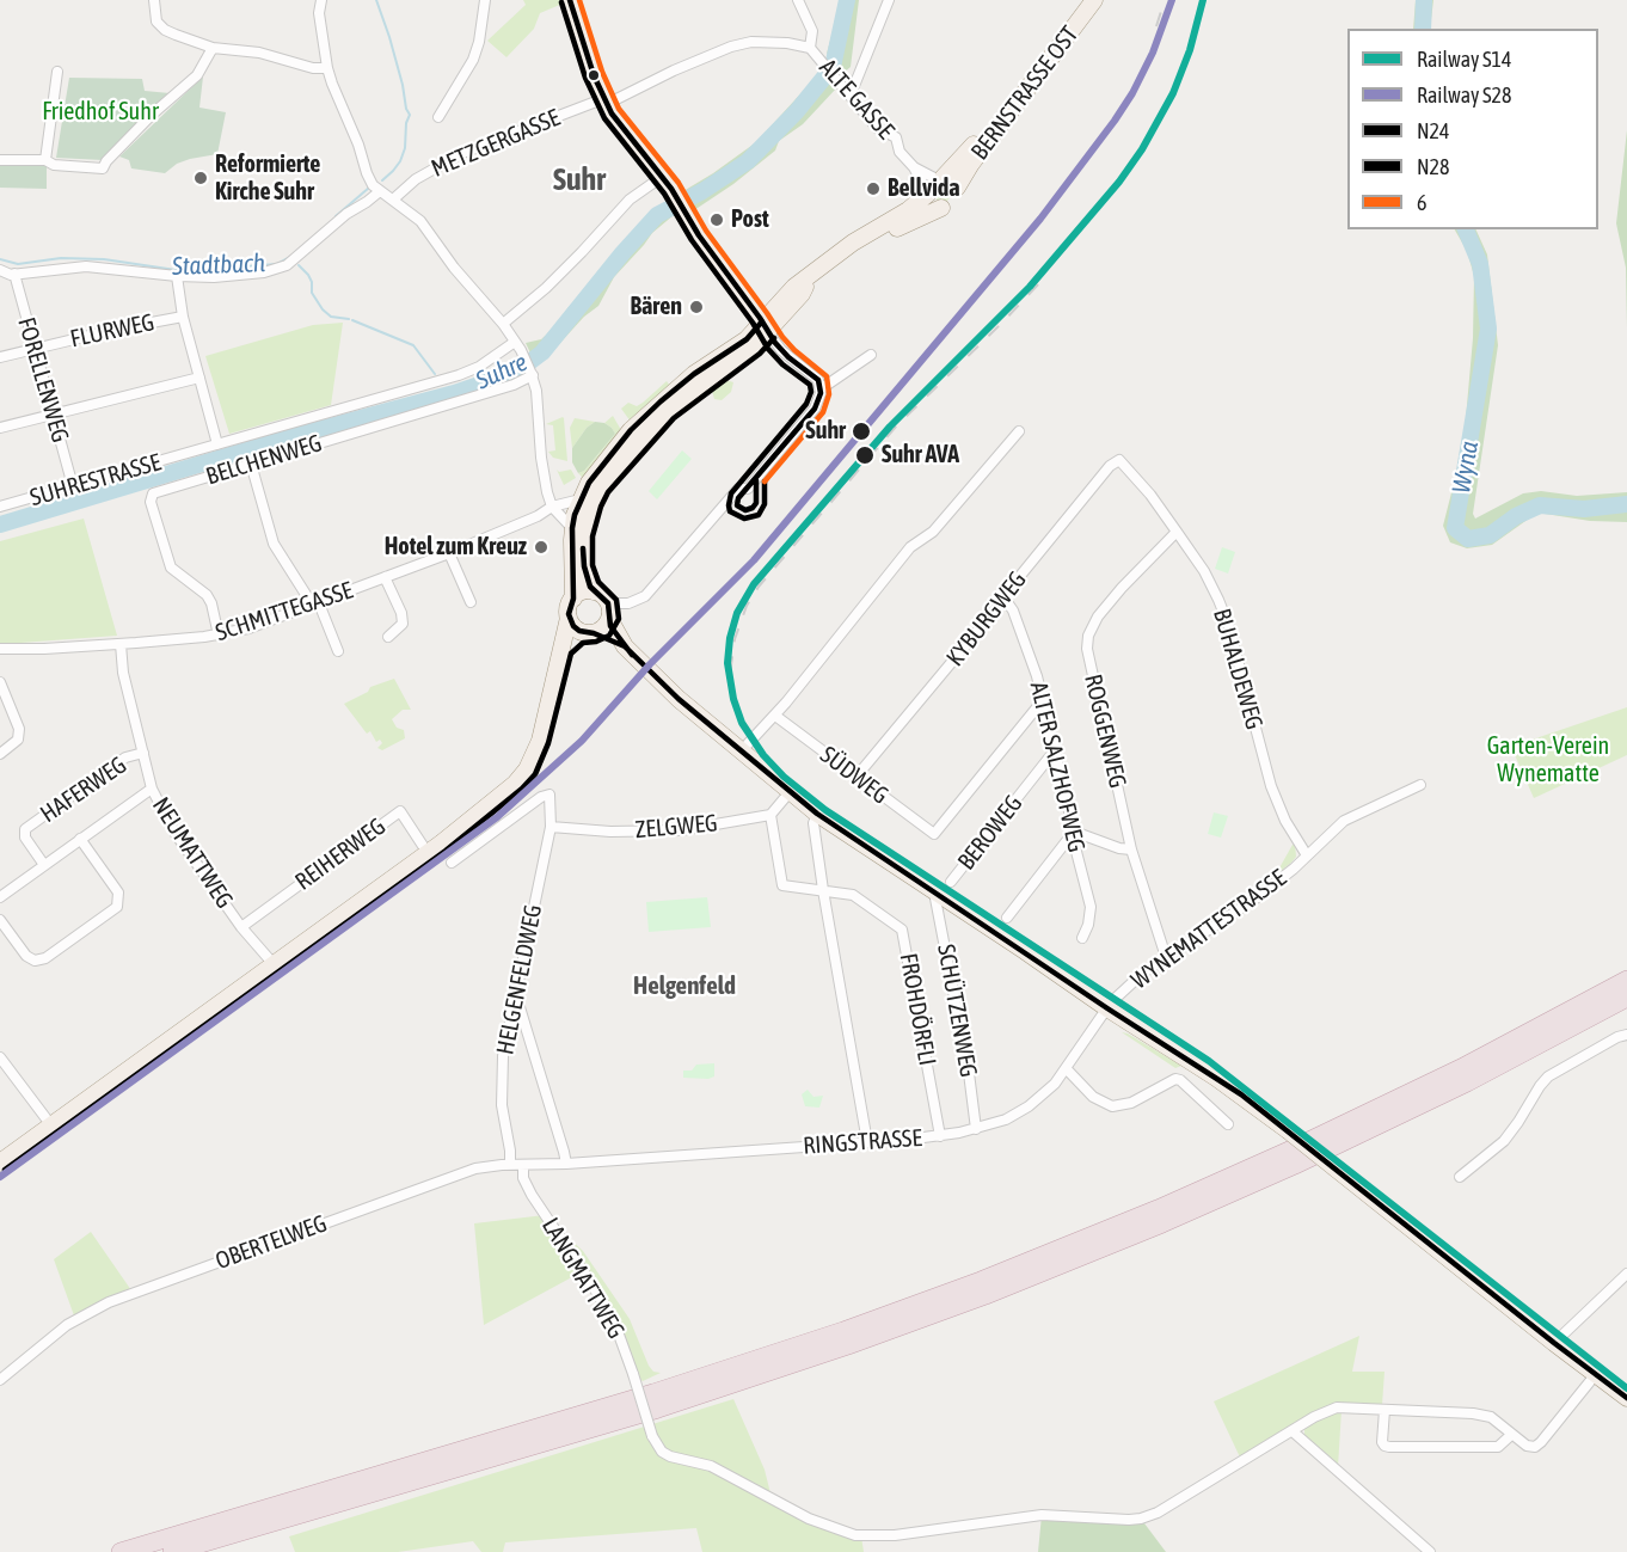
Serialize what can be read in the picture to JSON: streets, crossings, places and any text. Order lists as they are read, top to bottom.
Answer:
{
  "streets": {
    "main road": ["BERNSTRASSE OST"],
    "street": [
      "ALTE GASSE",
      "METZGERGASSE",
      "FLURWEG",
      "FORELLENWEG",
      "BELCHENWEG",
      "SUHRESTRASSE",
      "SCHMITTEGASSE",
      "KYBURGWEG",
      "BUHALDEWEG",
      "ROGGENWEG",
      "ALTER SALZHOFWEG",
      "SÜDWEG",
      "HAFERWEG",
      "ZELGWEG",
      "BEROWEG",
      "NEUMATTWEG",
      "REIHERWEG",
      "WYNEMATTESTRASSE",
      "HELGENFELDWEG",
      "FROHDÖRFLI",
      "SCHÜTZENWEG",
      "RINGSTRASSE",
      "OBERTELWEG",
      "LANGMATTWEG"
    ]
  },
  "crossings": [
    ["BERNSTRASSE OST", "ALTE GASSE"],
    ["ALTE GASSE", "METZGERGASSE"],
    ["FLURWEG", "FORELLENWEG"],
    ["FORELLENWEG", "SUHRESTRASSE"],
    ["BELCHENWEG", "SCHMITTEGASSE"],
    ["SCHMITTEGASSE", "NEUMATTWEG"],
    ["KYBURGWEG", "BUHALDEWEG"],
    ["KYBURGWEG", "ALTER SALZHOFWEG"],
    ["KYBURGWEG", "SÜDWEG"],
    ["BUHALDEWEG", "ROGGENWEG"],
    ["BUHALDEWEG", "WYNEMATTESTRASSE"],
    ["ROGGENWEG", "WYNEMATTESTRASSE"],
    ["ALTER SALZHOFWEG", "SÜDWEG"],
    ["ALTER SALZHOFWEG", "BEROWEG"],
    ["HAFERWEG", "NEUMATTWEG"],
    ["ZELGWEG", "HELGENFELDWEG"],
    ["ZELGWEG", "FROHDÖRFLI"],
    ["NEUMATTWEG", "REIHERWEG"],
    ["WYNEMATTESTRASSE", "RINGSTRASSE"],
    ["HELGENFELDWEG", "OBERTELWEG"],
    ["FROHDÖRFLI", "RINGSTRASSE"],
    ["SCHÜTZENWEG", "RINGSTRASSE"],
    ["RINGSTRASSE", "OBERTELWEG"],
    ["OBERTELWEG", "LANGMATTWEG"]
  ],
  "districts": ["Suhr", "Helgenfeld"],
  "water": ["Stadtbach", "Suhre", "Wyna"],
  "parks": ["Friedhof Suhr", "Garten-Verein Wynematte"],
  "places": [
    "Reformierte Kirche Suhr",
    "Bellvida",
    "Post",
    "Bären",
    "Suhr",
    "Suhr AVA",
    "Hotel zum Kreuz"
  ],
  "lines": [
    "rail line S14",
    "rail line S28",
    "transit line N24",
    "transit line 6",
    "transit line N28"
  ],
  "legend": [
    "Railway S14",
    "Railway S28",
    "N24",
    "N28",
    "6"
  ]
}
